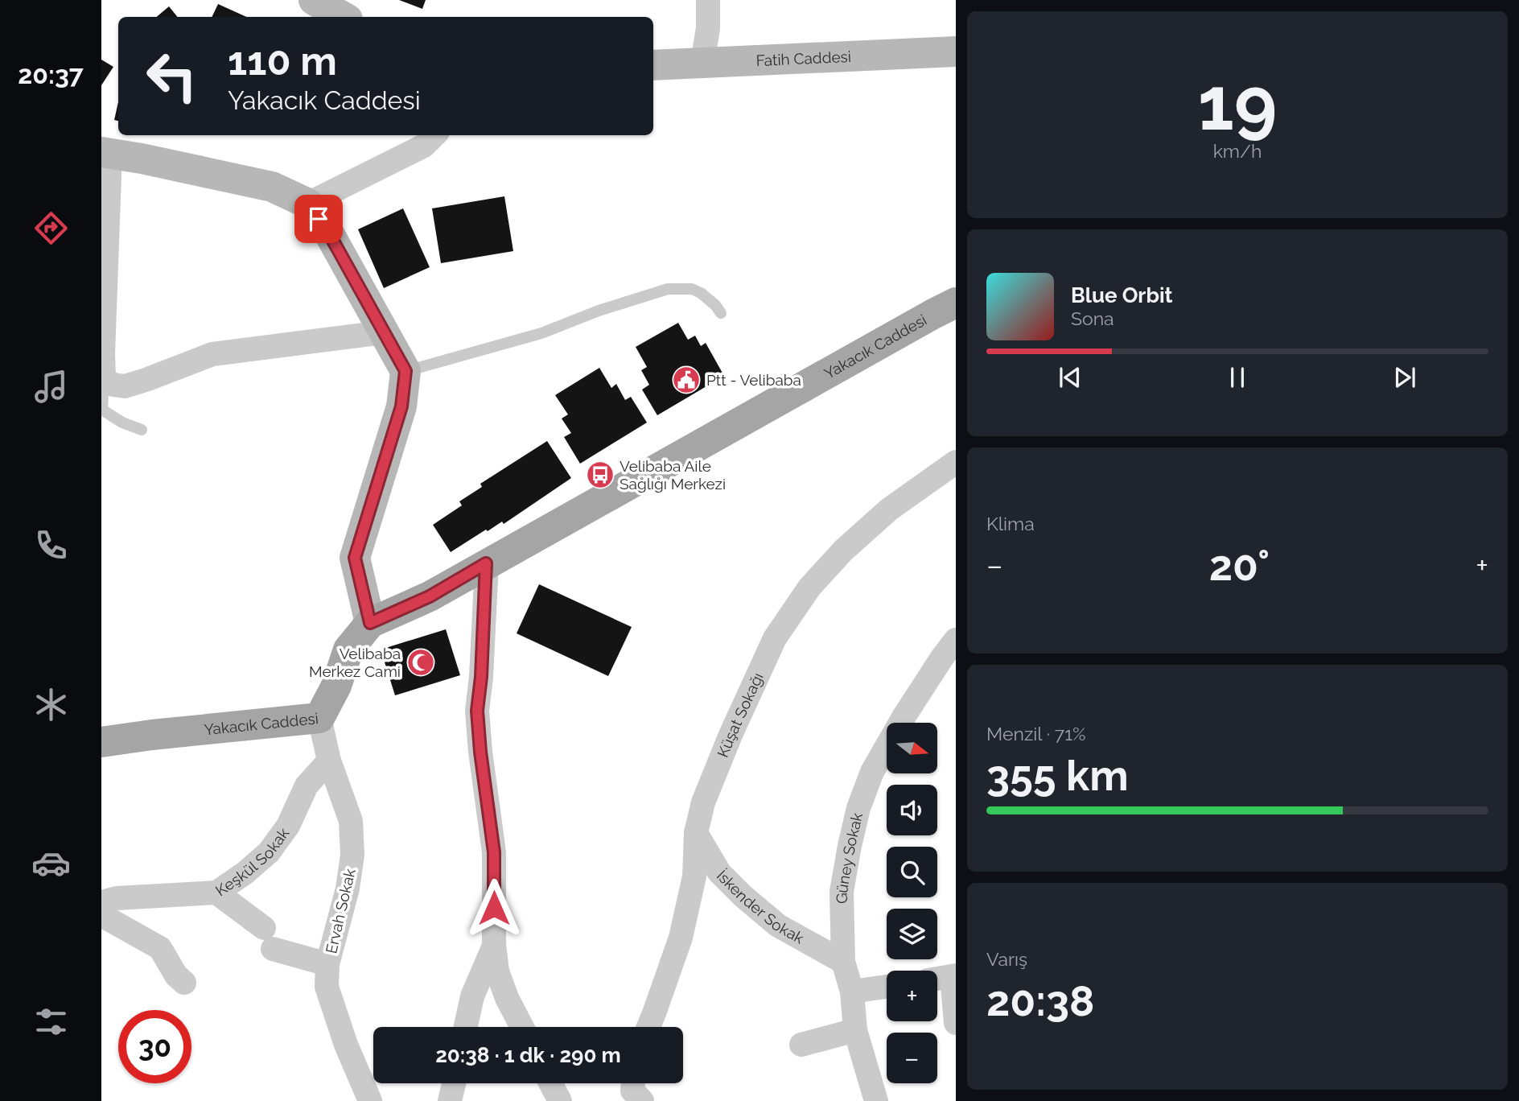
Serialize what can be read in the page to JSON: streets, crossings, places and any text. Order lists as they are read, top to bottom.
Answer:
{
  "streets": {
    "main road": ["Yakacık Caddesi"],
    "street": [
      "Fatih Caddesi",
      "Küşat Sokağı",
      "Keşkül Sokak",
      "Güney Sokak",
      "İskender Sokak",
      "Ervah Sokak"
    ]
  },
  "crossings": [
    ["Yakacık Caddesi", "Ervah Sokak"],
    ["Küşat Sokağı", "İskender Sokak"],
    ["Keşkül Sokak", "Ervah Sokak"],
    ["Güney Sokak", "İskender Sokak"]
  ],
  "places": {
    "public building": ["Ptt - Velibaba"],
    "bus stop": ["Velibaba Aile Sağlığı Merkezi"],
    "mosque": ["Velibaba Merkez Cami"]
  },
  "north": "right",
  "page": {
    "tabs": "20:37",
    "tile": [
      ["19", "km/h"],
      "Klima",
      ["Menzil · 71%", "355 km"],
      ["Varış", "20:38"]
    ],
    "turn": ["110 m", "Yakacık Caddesi"],
    "song": ["Blue Orbit", "Sona"],
    "heat": ["−", "20°", "+"],
    "map_buttons": ["+", "−"],
    "limit": "30",
    "trip": "20:38 · 1 dk · 290 m"
  }
}
